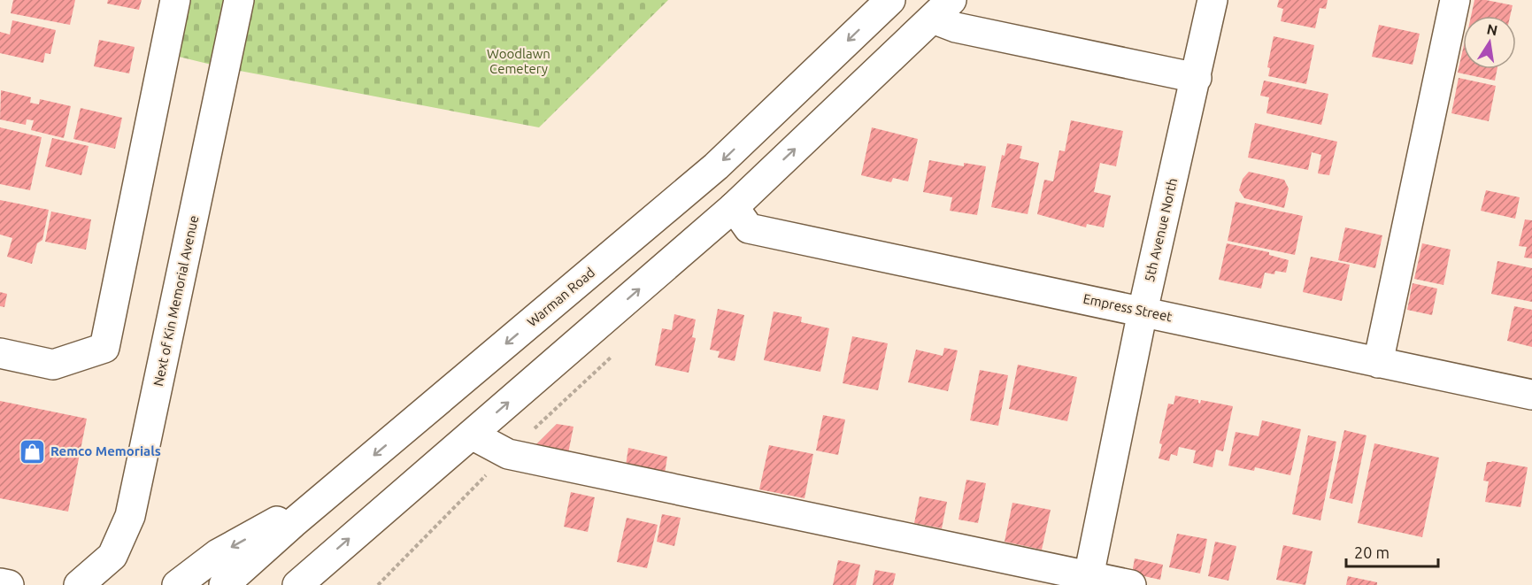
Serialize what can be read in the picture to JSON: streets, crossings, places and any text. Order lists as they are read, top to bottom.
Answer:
{
  "streets": {
    "main road": [
      "5th Avenue North",
      "Warman Road",
      "Next of Kin Memorial Avenue",
      "Empress Street"
    ]
  },
  "crossings": [
    ["5th Avenue North", "Empress Street"]
  ],
  "parks": ["Woodlawn Cemetery"],
  "places": {
    "shop": ["Remco Memorials"]
  },
  "scale_bar": "20 m",
  "north": "top"
}
